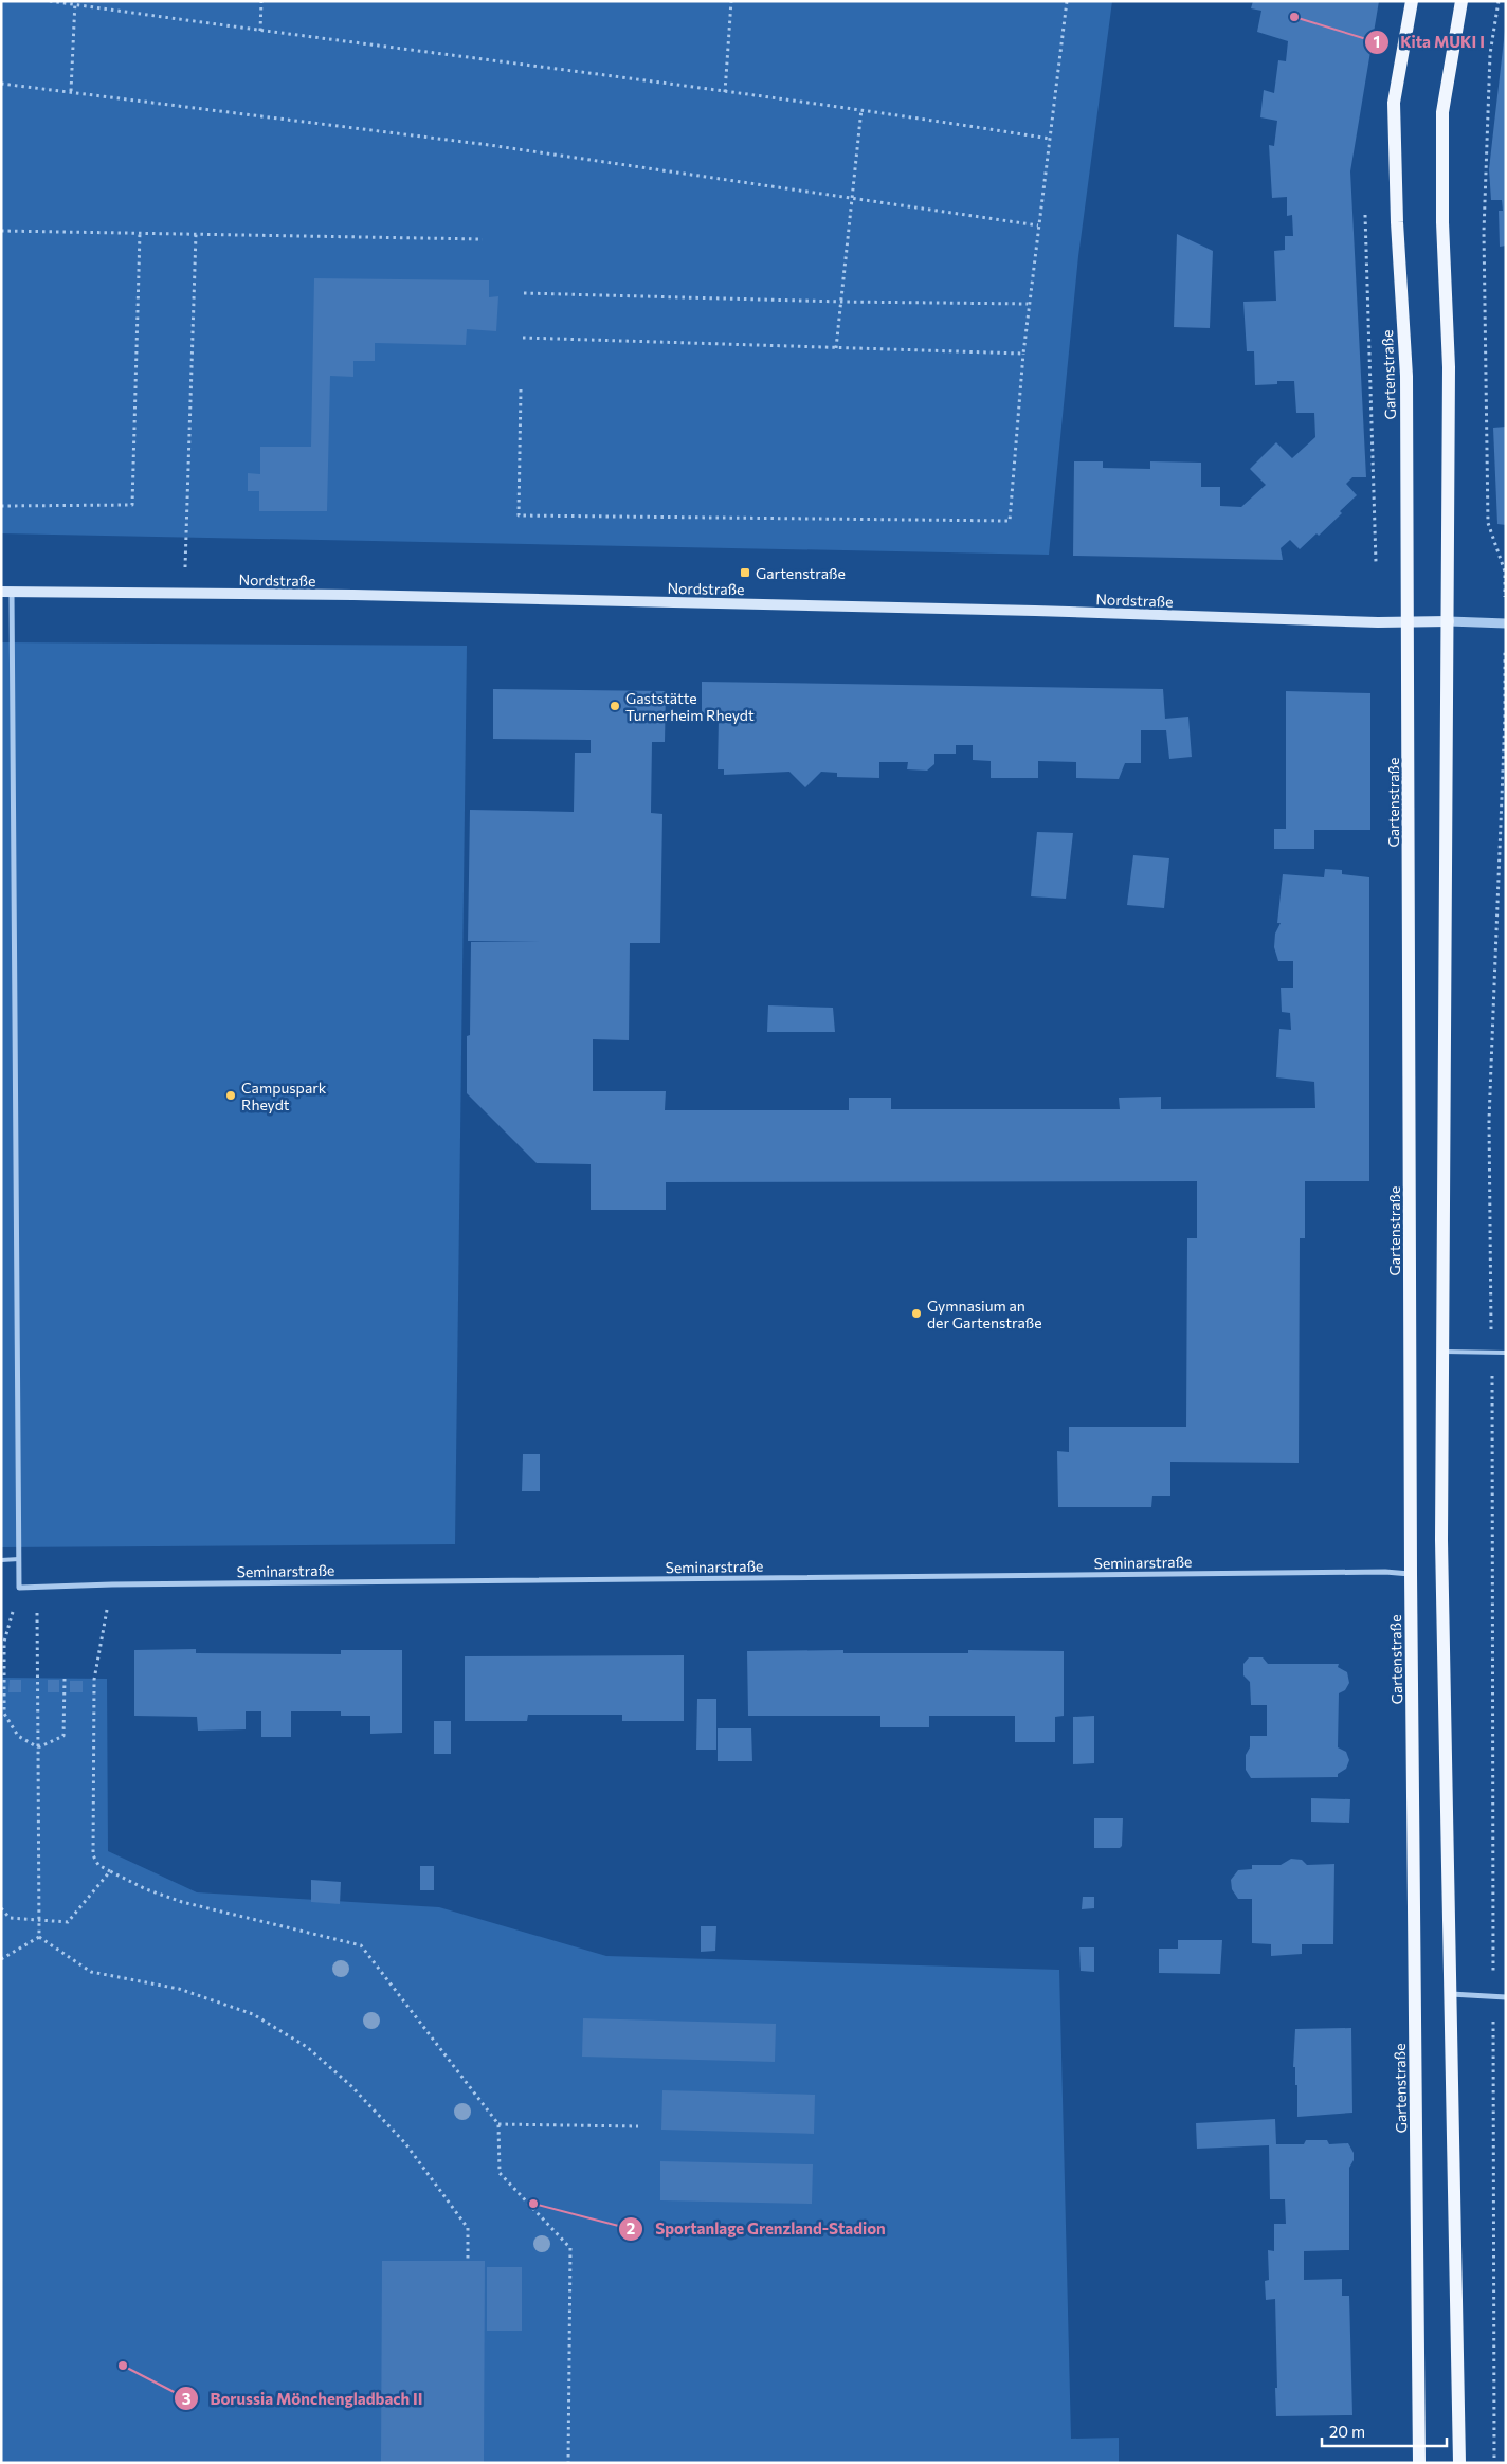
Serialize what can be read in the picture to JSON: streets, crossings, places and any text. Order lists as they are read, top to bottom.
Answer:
{
  "streets": {
    "main road": ["Gartenstraße", "Nordstraße"],
    "street": ["Seminarstraße"]
  },
  "crossings": [
    ["Gartenstraße", "Nordstraße"],
    ["Gartenstraße", "Seminarstraße"]
  ],
  "places": {
    "other": [
      "Kita MUKI I",
      "Gaststätte Turnerheim Rheydt",
      "Campuspark Rheydt",
      "Gymnasium an der Gartenstraße",
      "Sportanlage Grenzland-Stadion",
      "Borussia Mönchengladbach II"
    ],
    "transit": ["Gartenstraße"]
  },
  "scale_bar": "20 m"
}
